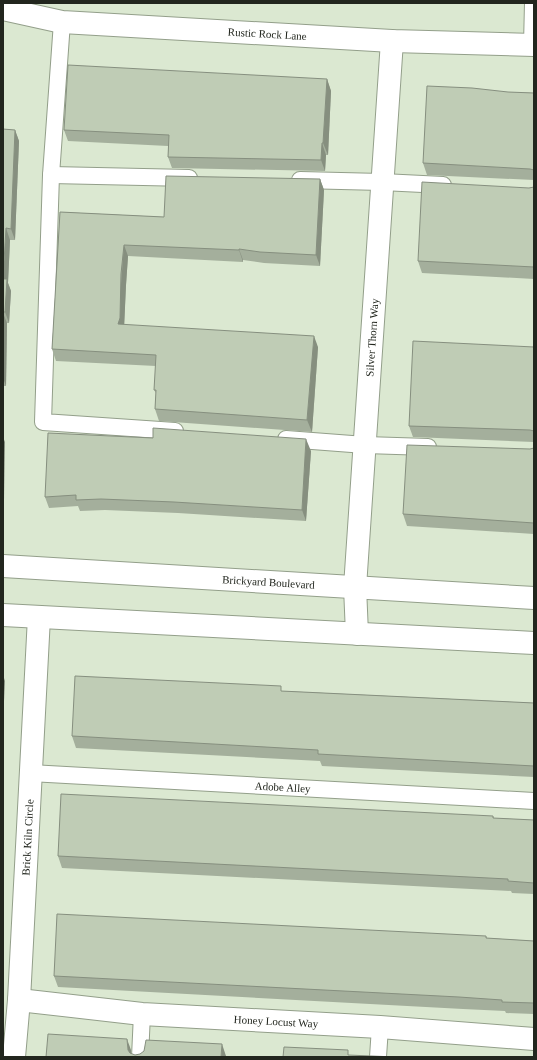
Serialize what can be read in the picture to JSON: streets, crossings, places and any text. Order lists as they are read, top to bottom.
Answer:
{
  "streets": {
    "street": [
      "Rustic Rock Lane",
      "Silver Thorn Way",
      "Brickyard Boulevard",
      "Brick Kiln Circle",
      "Honey Locust Way"
    ],
    "lane": ["Adobe Alley"]
  },
  "crossings": [
    ["Rustic Rock Lane", "Silver Thorn Way"],
    ["Silver Thorn Way", "Brickyard Boulevard"],
    ["Adobe Alley", "Brick Kiln Circle"],
    ["Brick Kiln Circle", "Honey Locust Way"]
  ]
}
